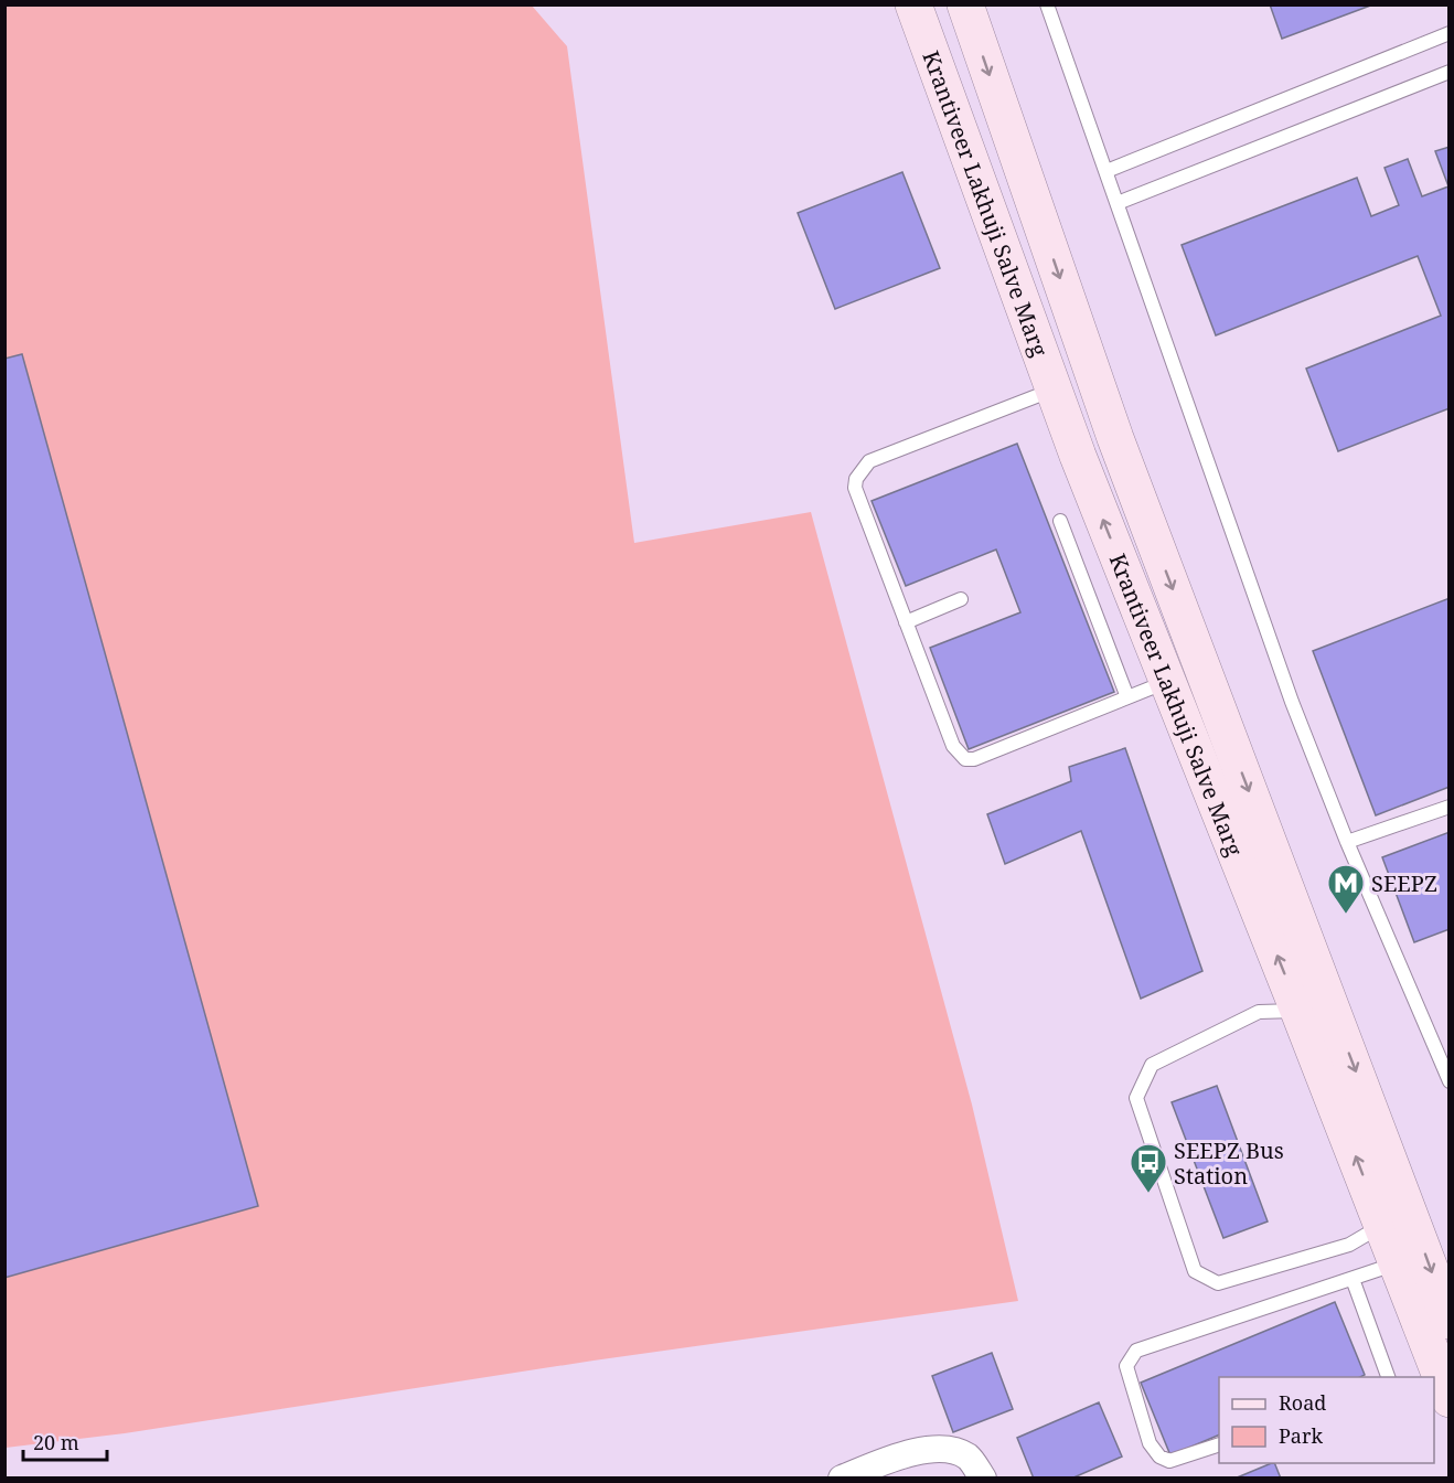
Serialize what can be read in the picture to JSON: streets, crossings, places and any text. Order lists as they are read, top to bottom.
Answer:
{
  "streets": {
    "main road": ["Krantiveer Lakhuji Salve Marg"]
  },
  "places": {
    "metro station": ["SEEPZ"],
    "bus stop": ["SEEPZ Bus Station"]
  },
  "legend": ["Road", "Park"],
  "scale_bar": "20 m"
}
